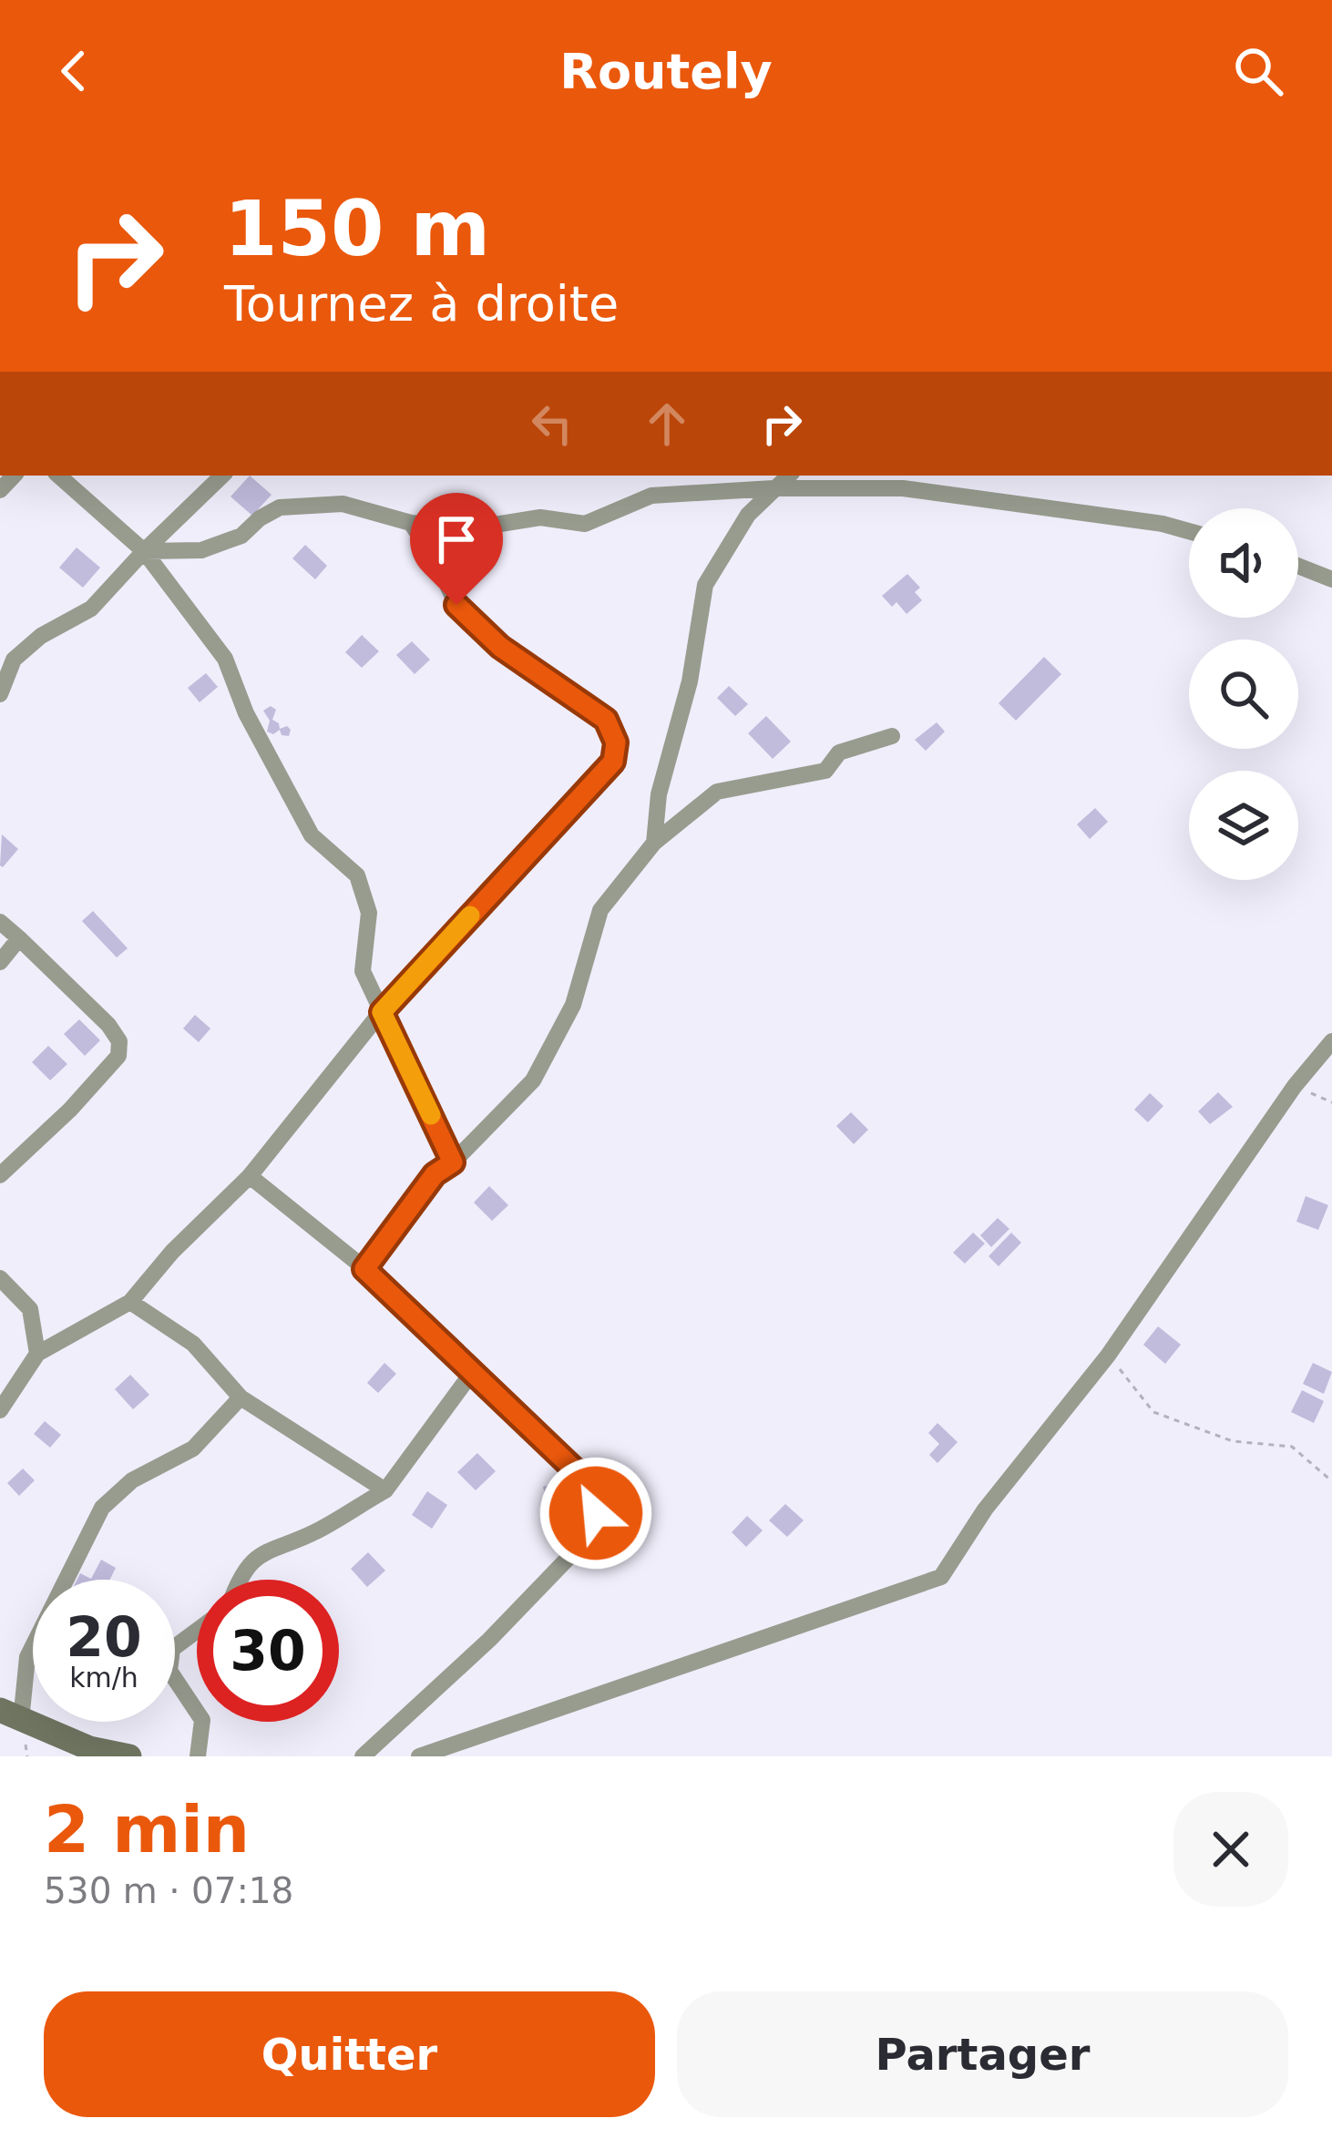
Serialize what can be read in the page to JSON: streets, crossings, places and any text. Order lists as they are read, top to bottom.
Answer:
{
  "page": {
    "header": "Routely",
    "turn": ["150 m", "Tournez à droite"],
    "speed": "20 km/h",
    "limit": "30",
    "heading": ["2 min", "530 m · 07:18"],
    "buttons": ["Quitter", "Partager"]
  }
}
